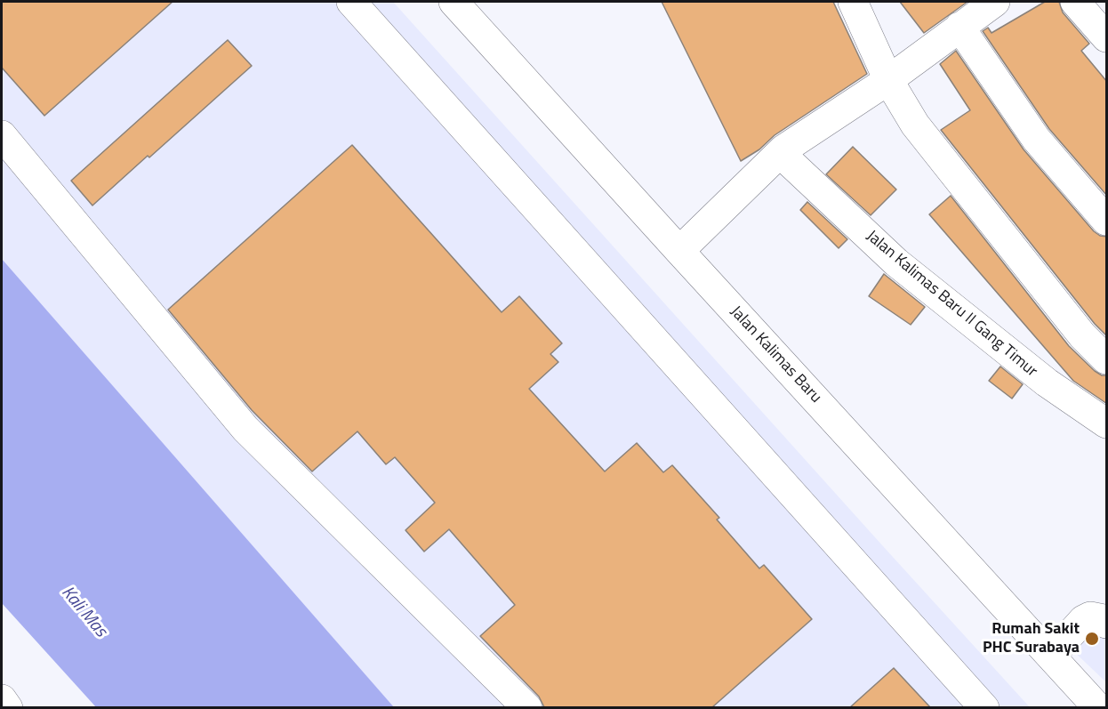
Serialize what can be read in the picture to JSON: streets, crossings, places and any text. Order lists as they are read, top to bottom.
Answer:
{
  "streets": {
    "street": ["Jalan Kalimas Baru II Gang Timur", "Jalan Kalimas Baru"]
  },
  "water": ["Kali Mas"],
  "places": ["Rumah Sakit PHC Surabaya"]
}
